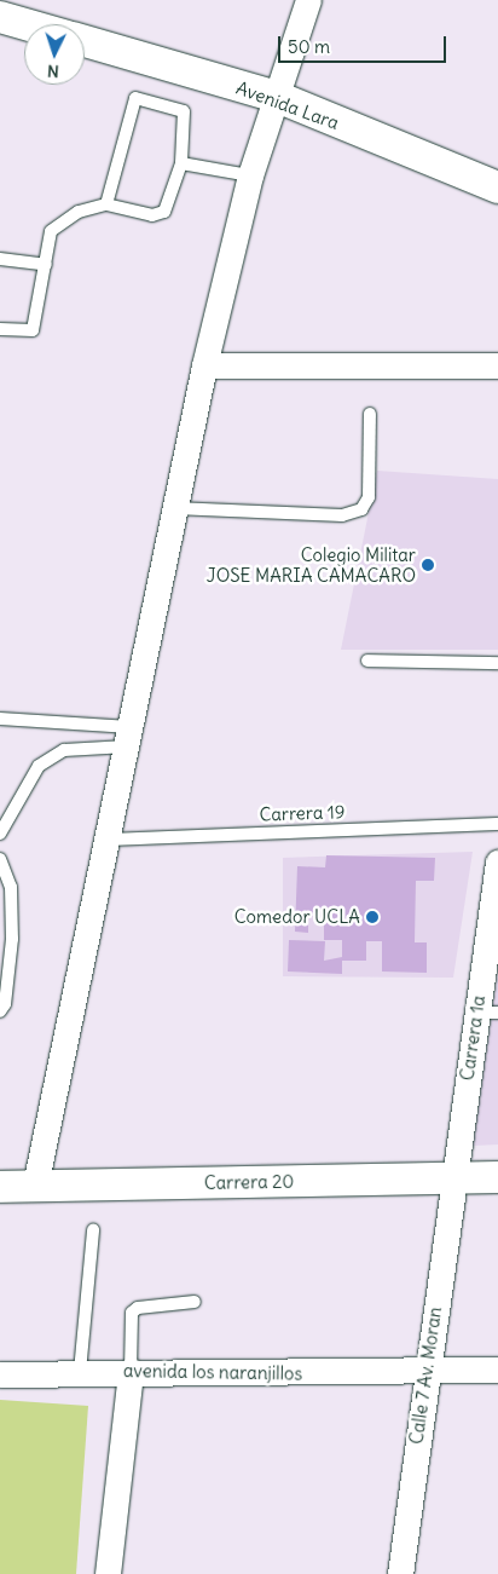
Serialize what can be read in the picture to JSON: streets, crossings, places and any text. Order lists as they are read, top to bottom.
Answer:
{
  "streets": {
    "street": [
      "Avenida Lara",
      "Carrera 1a",
      "Carrera 20",
      "avenida los naranjillos",
      "Calle 7 Av. Moran"
    ],
    "lane": ["Carrera 19"]
  },
  "crossings": [
    ["Carrera 1a", "Carrera 20"],
    ["Carrera 1a", "Calle 7 Av. Moran"],
    ["Carrera 20", "Calle 7 Av. Moran"],
    ["avenida los naranjillos", "Calle 7 Av. Moran"]
  ],
  "places": ["Colegio Militar JOSE MARIA CAMACARO", "Comedor UCLA"],
  "scale_bar": "50 m",
  "north": "bottom"
}
